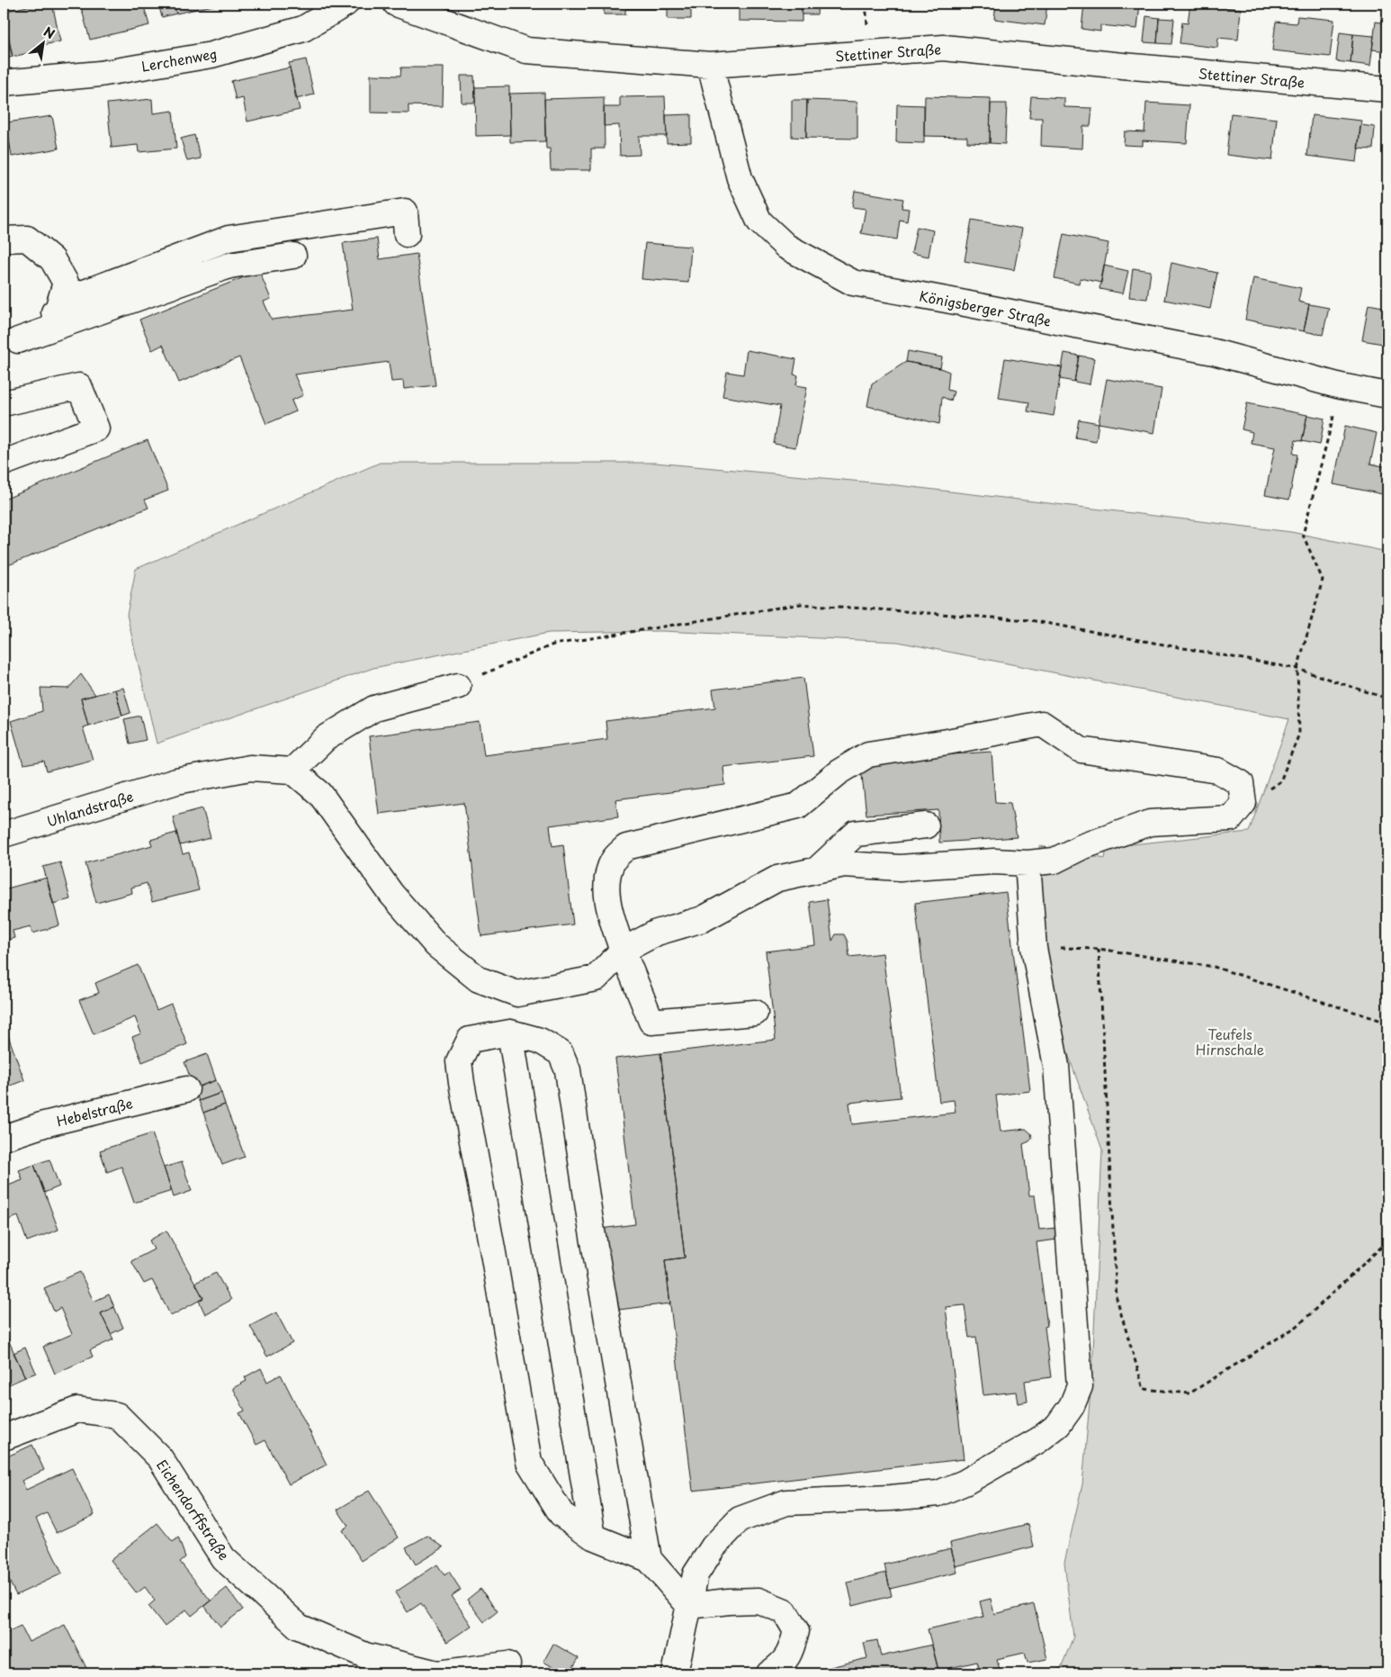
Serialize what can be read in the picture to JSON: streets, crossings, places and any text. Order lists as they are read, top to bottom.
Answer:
{
  "streets": {
    "street": [
      "Stettiner Straße",
      "Lerchenweg",
      "Königsberger Straße",
      "Uhlandstraße",
      "Hebelstraße",
      "Eichendorffstraße"
    ]
  },
  "crossings": [
    ["Stettiner Straße", "Königsberger Straße"]
  ],
  "parks": ["Teufels Hirnschale"],
  "north": "top right"
}
